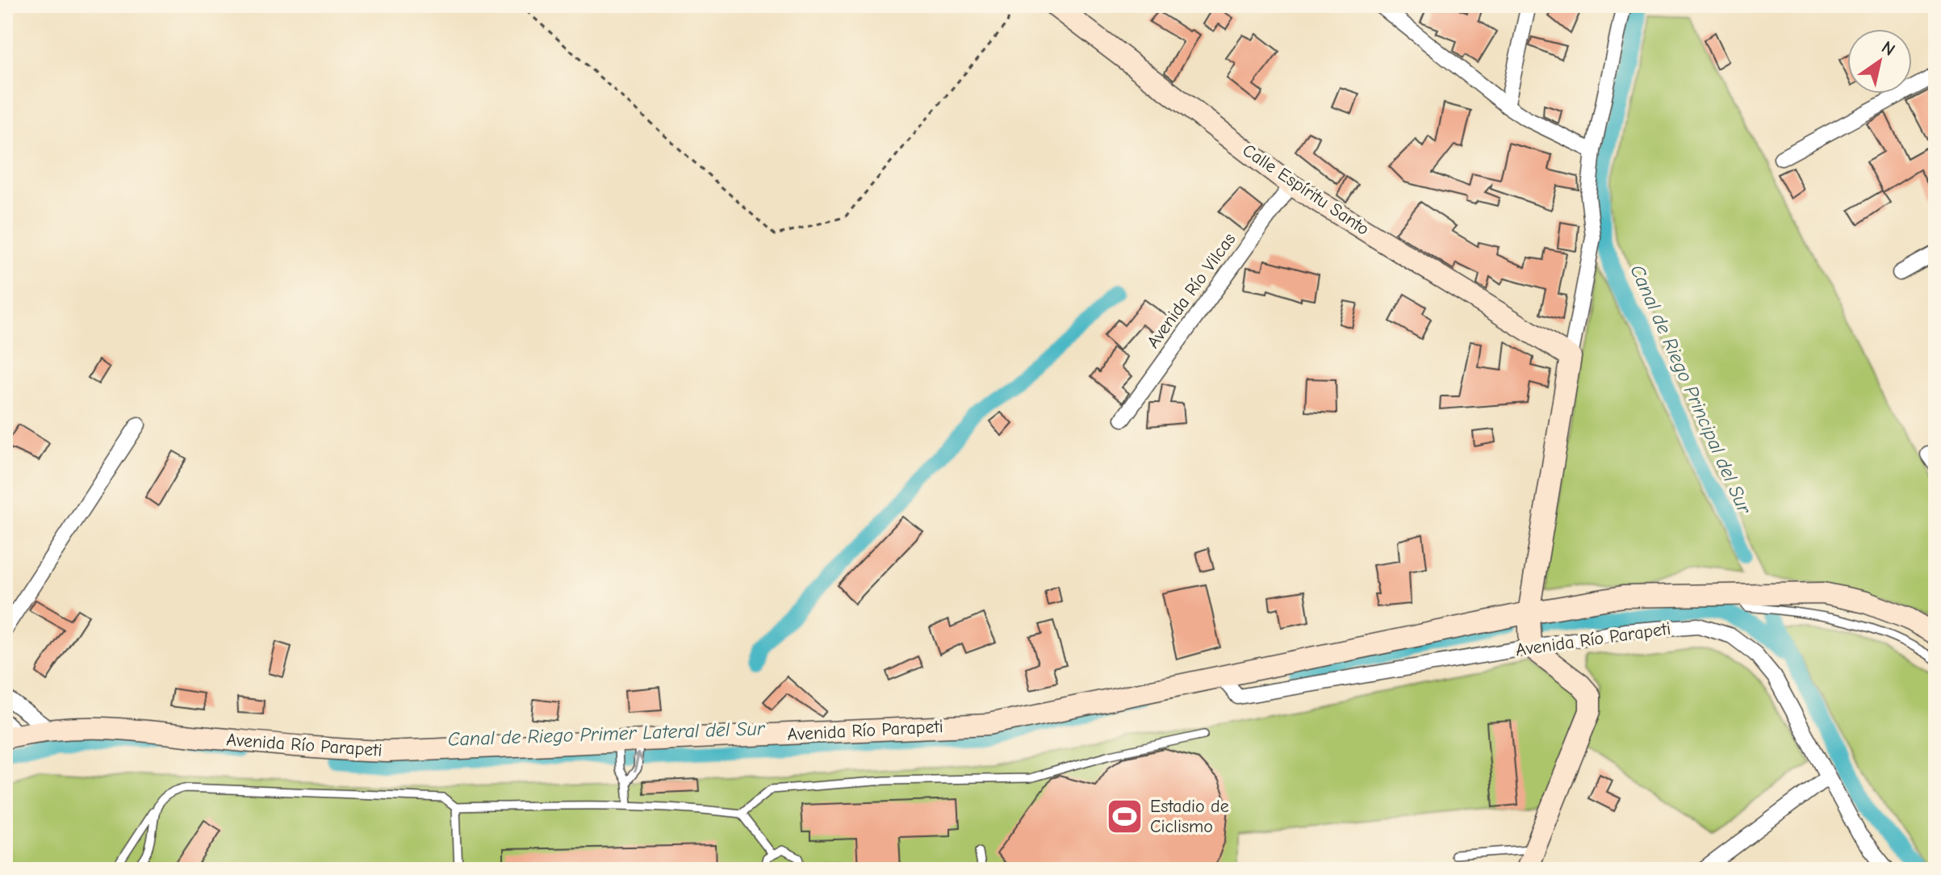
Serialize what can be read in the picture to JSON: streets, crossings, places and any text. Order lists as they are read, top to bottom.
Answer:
{
  "streets": {
    "street": ["Calle Espíritu Santo", "Avenida Río Vilcas", "Avenida Río Parapeti"]
  },
  "crossings": [
    ["Calle Espíritu Santo", "Avenida Río Vilcas"]
  ],
  "water": ["Canal de Riego Principal del Sur", "Canal de Riego Primer Lateral del Sur"],
  "places": {
    "sports": ["Estadio de Ciclismo"]
  },
  "north": "top right"
}
